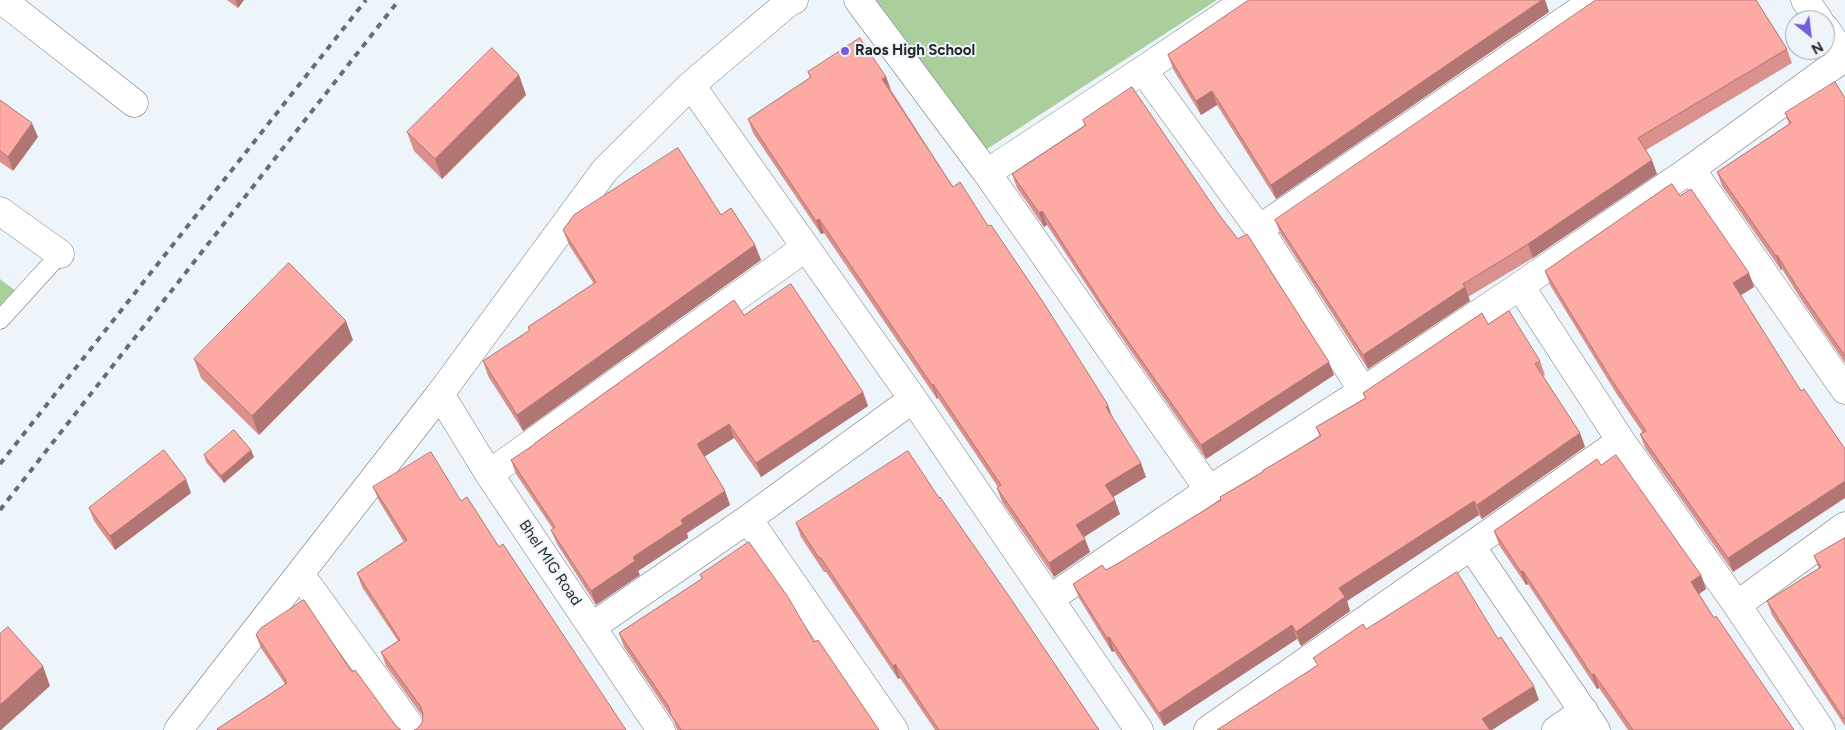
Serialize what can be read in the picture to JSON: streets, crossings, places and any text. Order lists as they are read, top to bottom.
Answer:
{
  "streets": {
    "street": ["Bhel MIG Road"]
  },
  "places": ["Raos High School"],
  "north": "bottom right"
}
